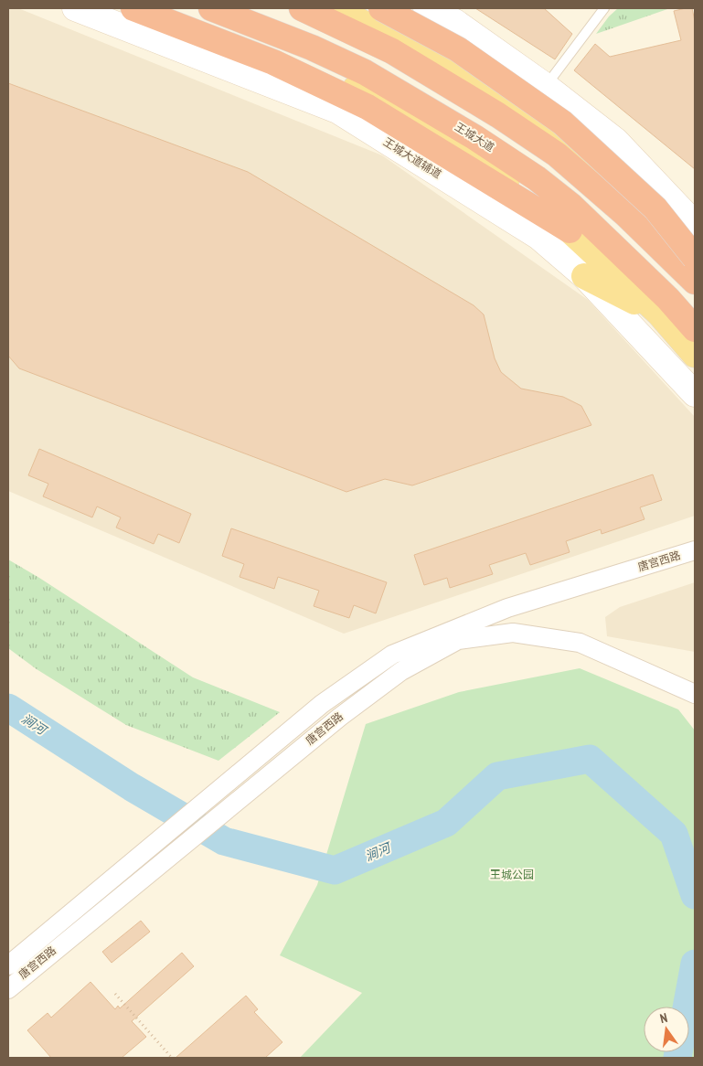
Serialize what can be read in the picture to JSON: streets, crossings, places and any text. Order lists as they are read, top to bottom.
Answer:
{
  "streets": {
    "highway": ["王城大道"],
    "main road": ["王城大道辅道"],
    "street": ["唐宫西路"]
  },
  "water": ["涧河"],
  "parks": ["王城公园"],
  "north": "top"
}
